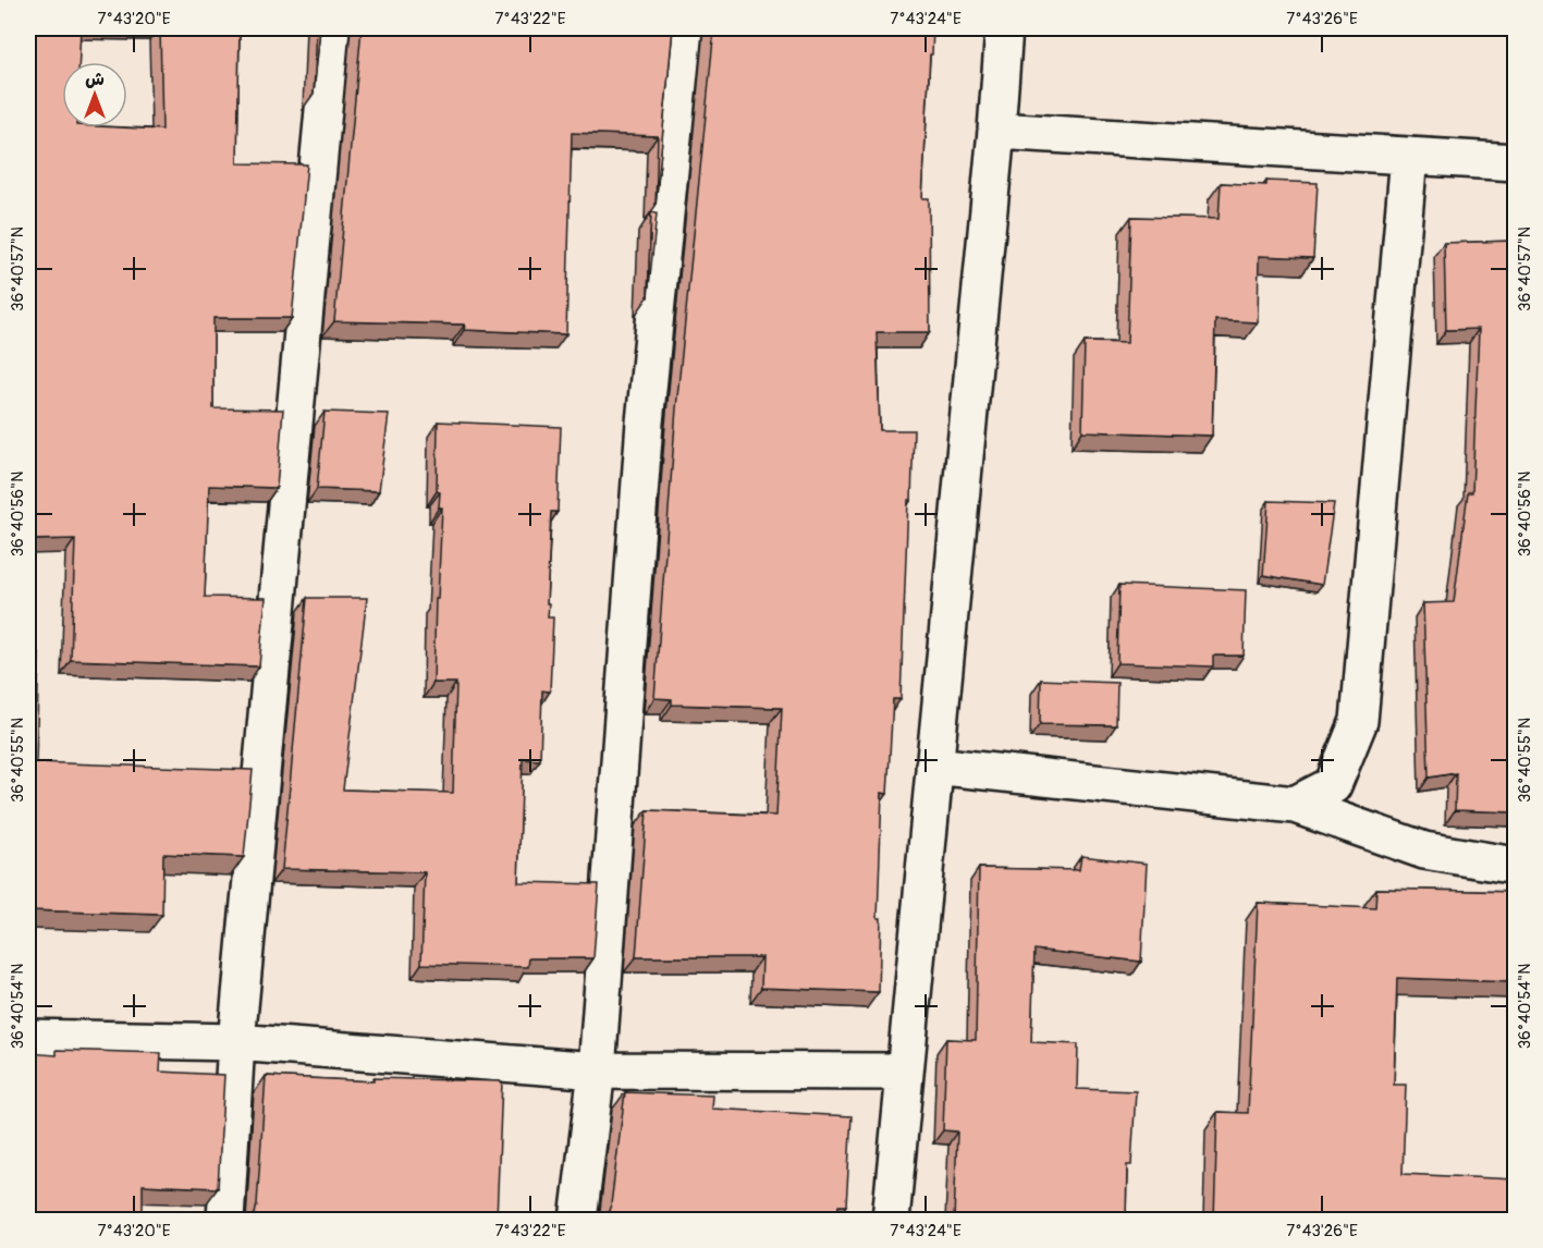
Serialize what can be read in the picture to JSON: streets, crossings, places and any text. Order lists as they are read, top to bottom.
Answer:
{
  "north": "top",
  "coordinates": [
    "7°43'20\"E",
    "7°43'22\"E",
    "7°43'24\"E",
    "7°43'26\"E",
    "36°40'57\"N",
    "36°40'56\"N",
    "36°40'55\"N",
    "36°40'54\"N"
  ]
}
